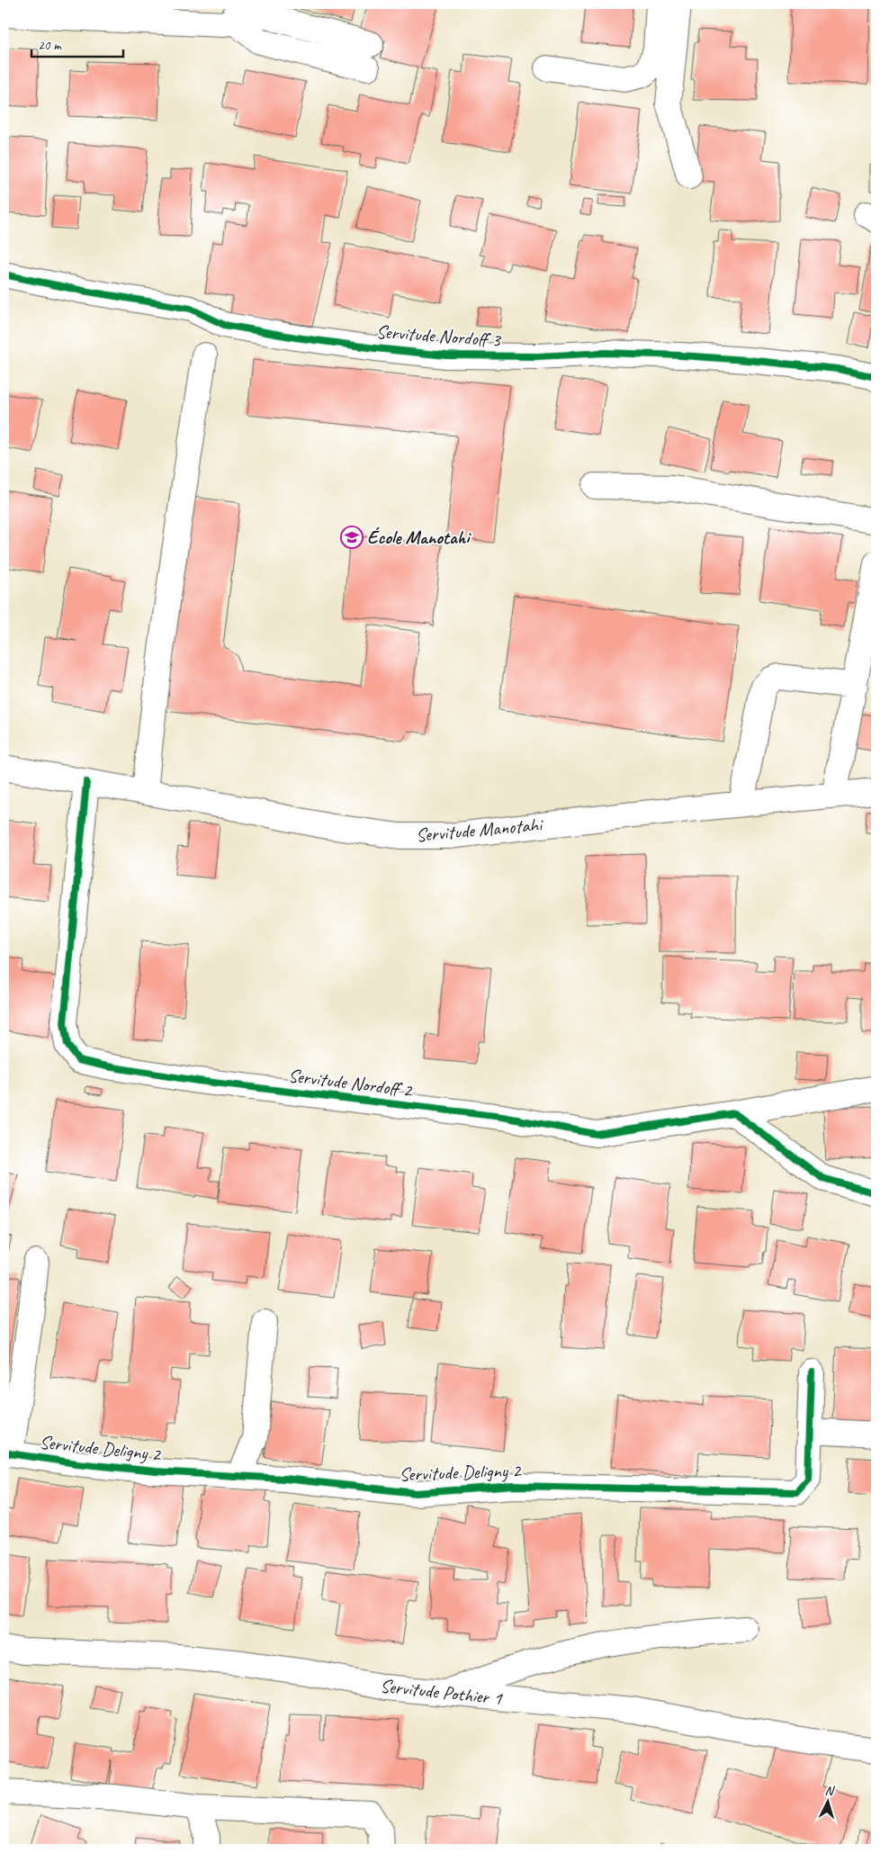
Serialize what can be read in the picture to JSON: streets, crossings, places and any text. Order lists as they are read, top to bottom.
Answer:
{
  "streets": {
    "street": [
      "Servitude Nordoff 3",
      "Servitude Manotahi",
      "Servitude Nordoff 2",
      "Servitude Deligny 2",
      "Servitude Pothier 1"
    ]
  },
  "crossings": [
    ["Servitude Manotahi", "Servitude Nordoff 2"]
  ],
  "places": {
    "school or university": ["École Manotahi"]
  },
  "scale_bar": "20 m",
  "north": "top"
}
